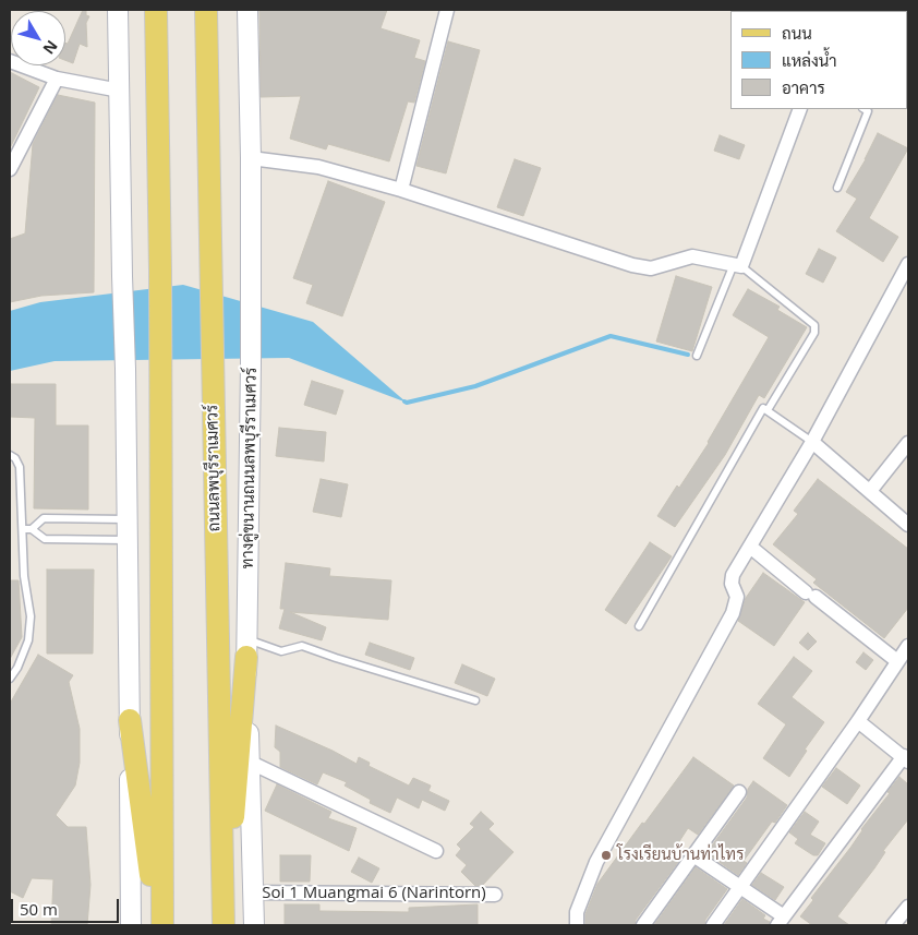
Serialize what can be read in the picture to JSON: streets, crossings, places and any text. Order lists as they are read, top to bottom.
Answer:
{
  "streets": {
    "main road": ["ถนนลพบุรีราเมศวร์", "ทางคู่ขนานถนนลพบุรีราเมศวร์"],
    "street": ["Soi 1 Muangmai 6 (Narintorn)"]
  },
  "crossings": [
    ["ทางคู่ขนานถนนลพบุรีราเมศวร์", "Soi 1 Muangmai 6 (Narintorn)"]
  ],
  "places": ["โรงเรียนบ้านท่าไทร"],
  "legend": ["ถนน", "แหล่งน้ำ", "อาคาร"],
  "scale_bar": "50 m",
  "north": "bottom right"
}
